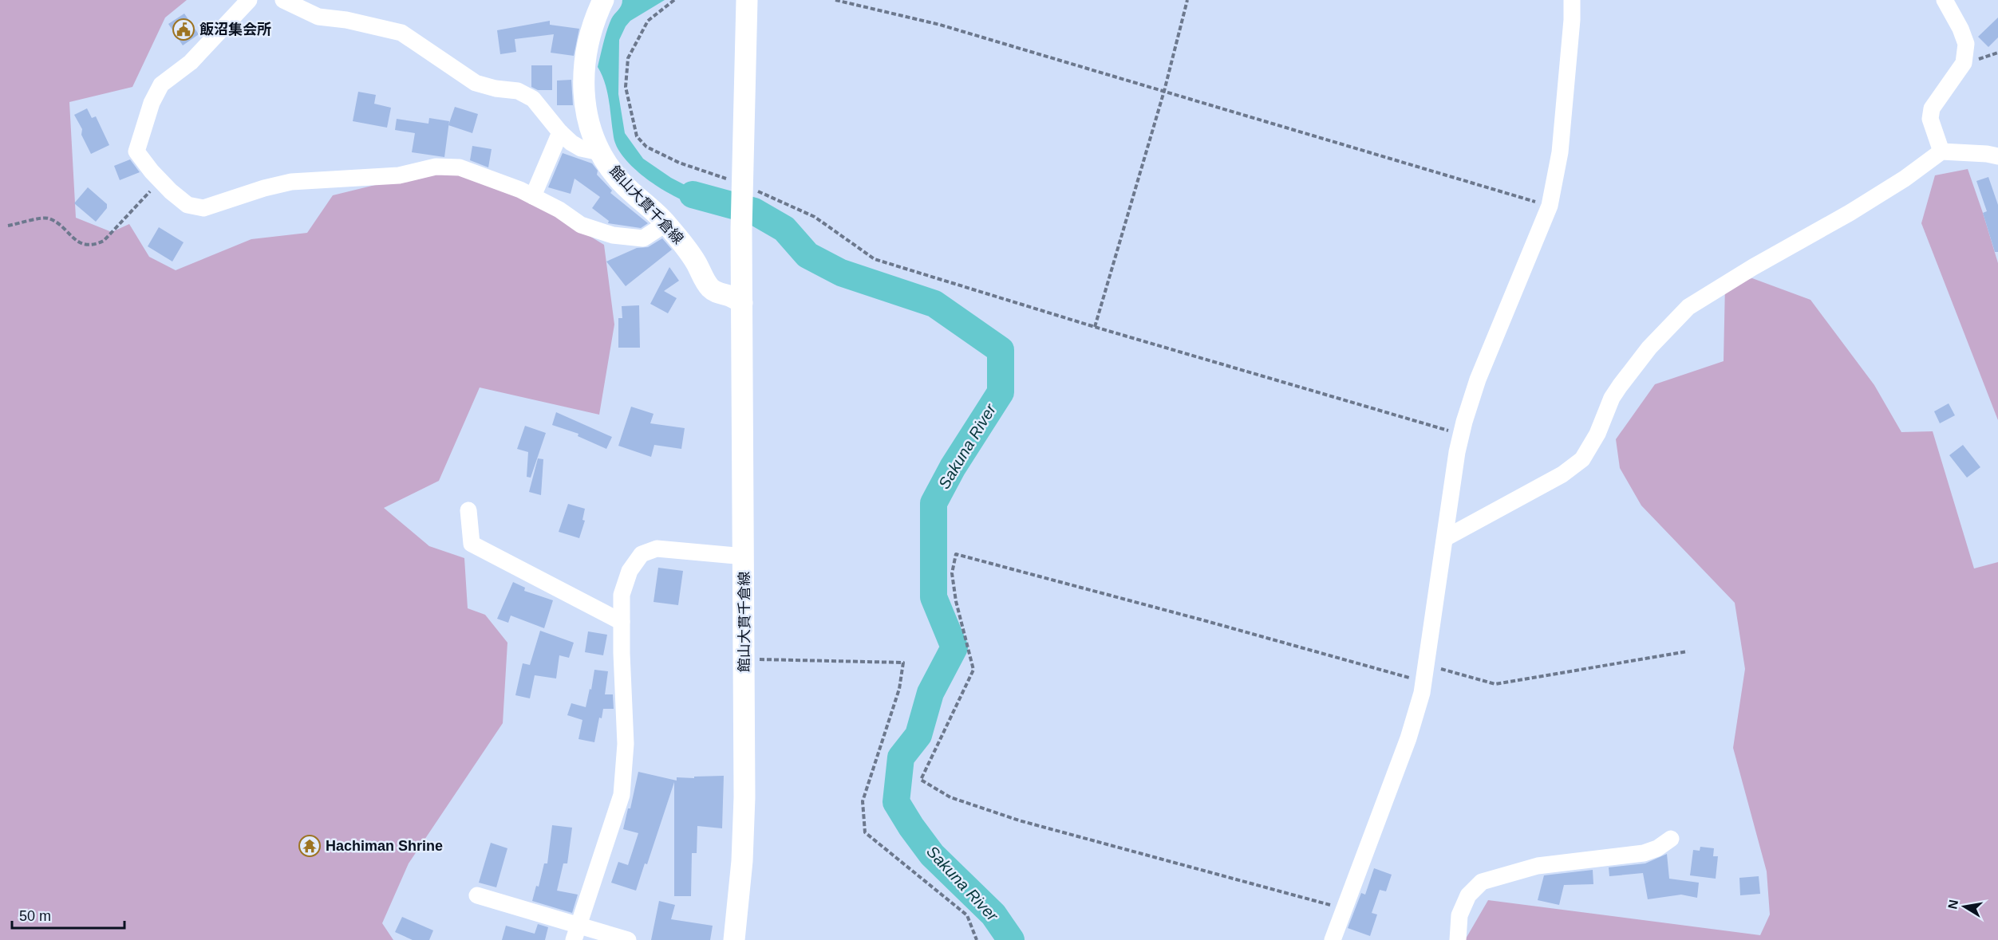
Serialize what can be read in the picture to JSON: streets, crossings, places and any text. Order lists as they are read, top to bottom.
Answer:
{
  "streets": {
    "main road": ["館山大貫千倉線"]
  },
  "water": ["Sakuna River"],
  "places": {
    "public building": ["飯沼集会所"],
    "temple": ["Hachiman Shrine"]
  },
  "scale_bar": "50 m",
  "north": "left"
}
